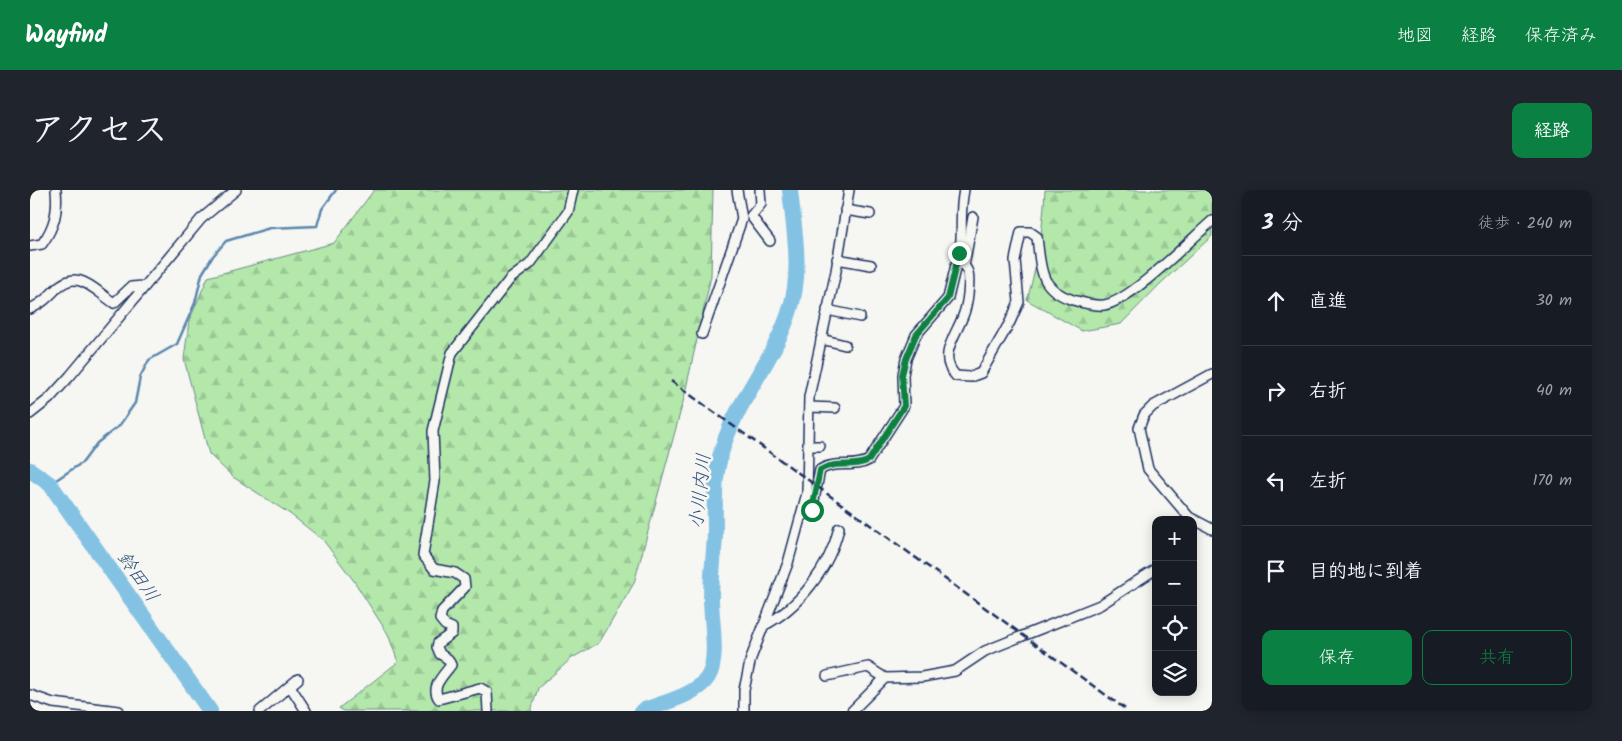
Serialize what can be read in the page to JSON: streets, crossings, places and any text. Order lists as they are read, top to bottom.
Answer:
{
  "water": ["小川内川", "鈴田川"],
  "page": {
    "header": "Wayfind",
    "nav": ["地図", "経路", "保存済み"],
    "title": "アクセス",
    "buttons": [
      "経路",
      ["保存", "共有"]
    ],
    "heading": ["3 分", "徒歩 · 240 m"],
    "list": [
      ["直進", "30 m"],
      ["右折", "40 m"],
      ["左折", "170 m"],
      "目的地に到着"
    ],
    "map_buttons": ["+", "−"]
  }
}
